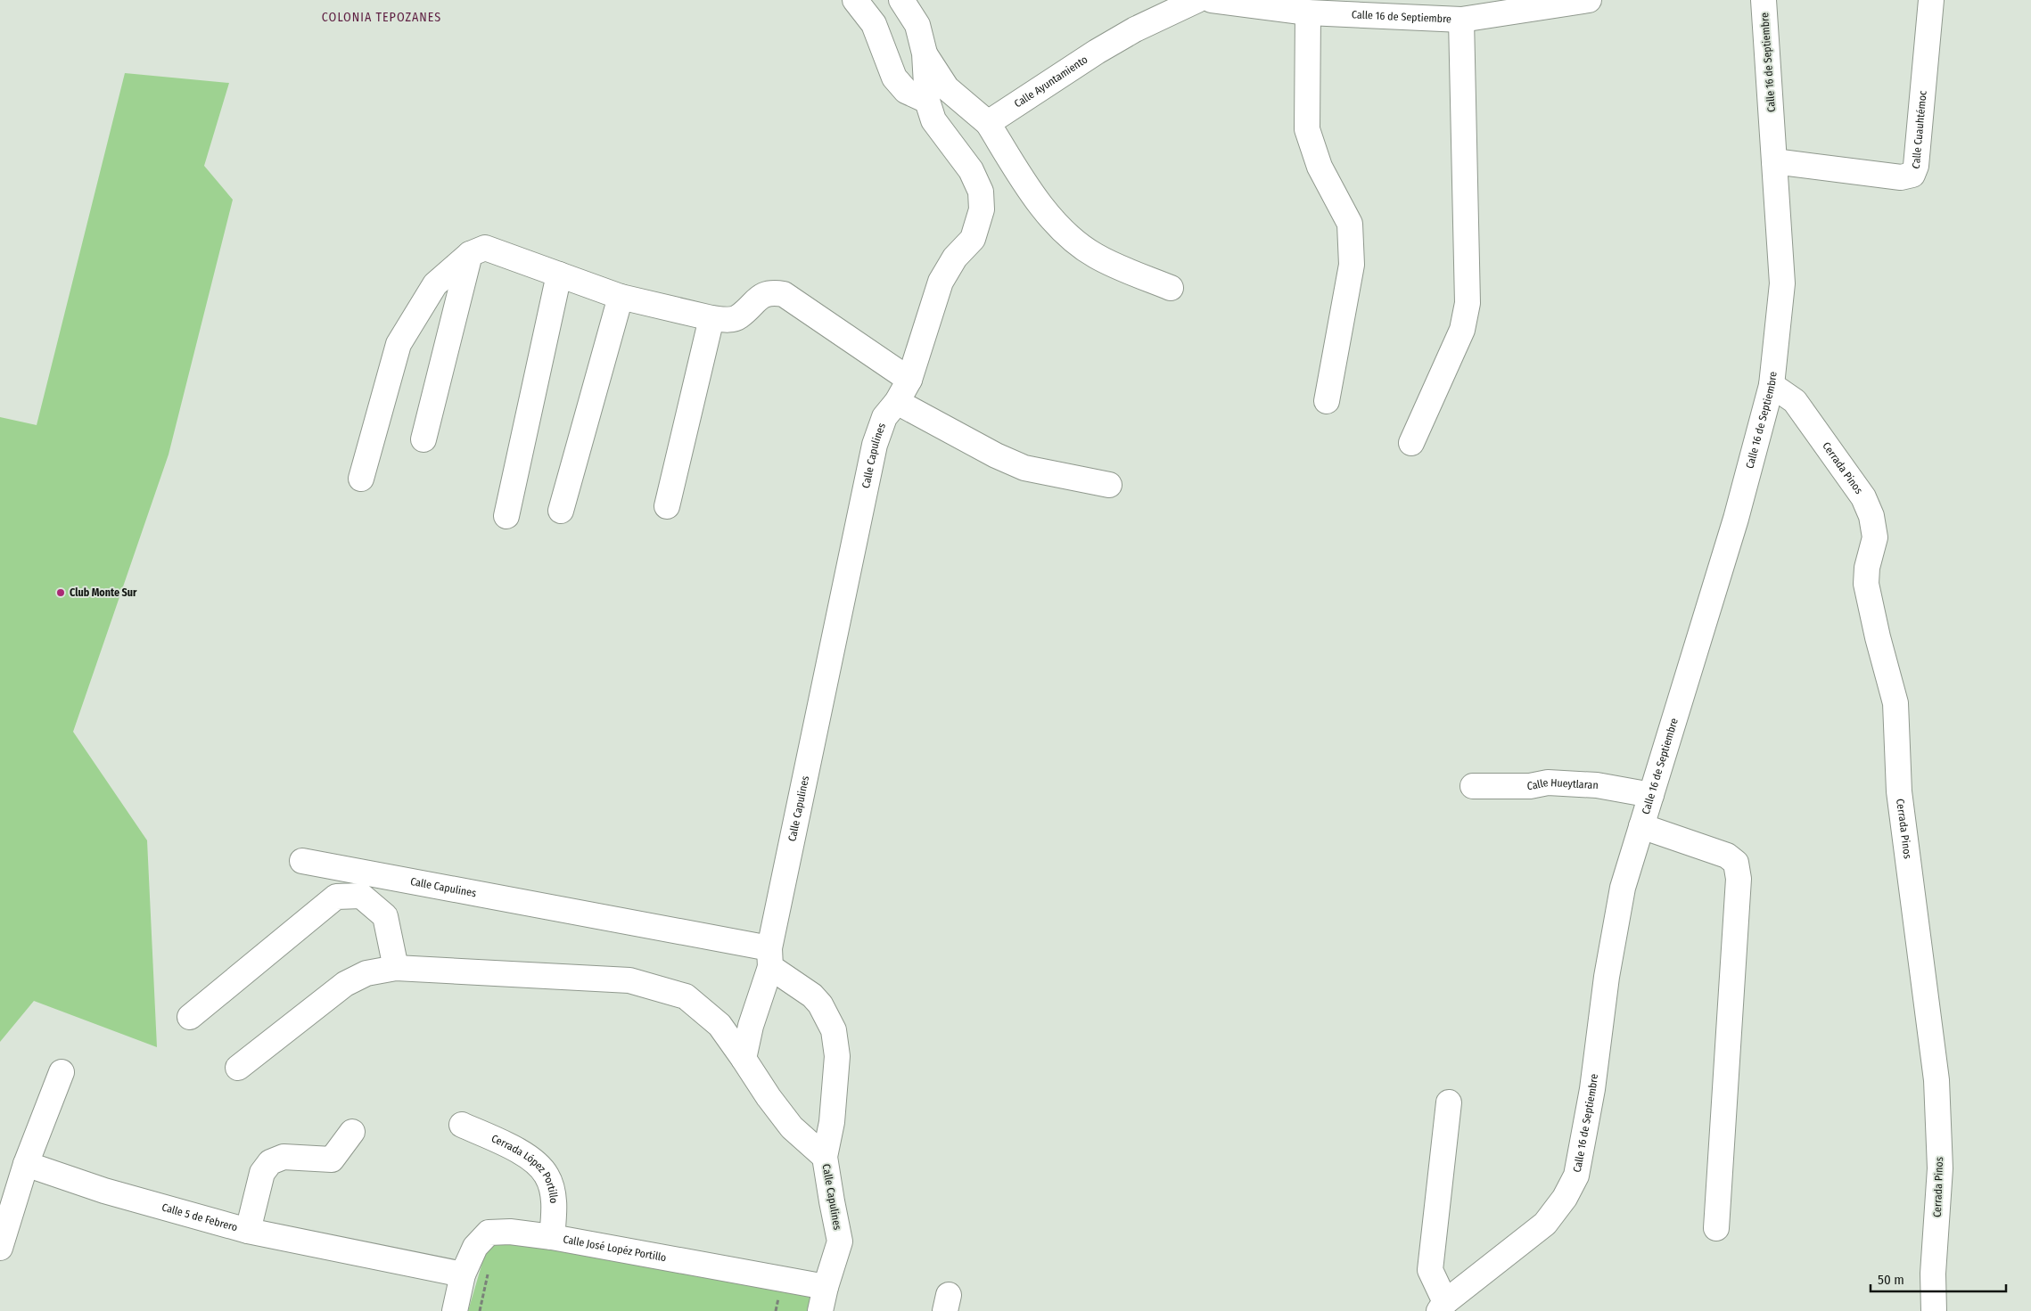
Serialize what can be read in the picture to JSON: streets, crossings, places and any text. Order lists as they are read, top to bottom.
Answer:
{
  "streets": {
    "street": [
      "Calle 16 de Septiembre",
      "Calle Ayuntamiento",
      "Calle Cuauhtémoc",
      "Calle Capulines",
      "Cerrada Pinos",
      "Calle Hueytlaran",
      "Cerrada López Portillo",
      "Calle 5 de Febrero",
      "Calle José Lopéz Portillo"
    ]
  },
  "crossings": [
    ["Calle 16 de Septiembre", "Calle Cuauhtémoc"],
    ["Calle 16 de Septiembre", "Cerrada Pinos"],
    ["Calle 16 de Septiembre", "Calle Hueytlaran"],
    ["Calle Capulines", "Calle José Lopéz Portillo"],
    ["Cerrada López Portillo", "Calle José Lopéz Portillo"],
    ["Calle 5 de Febrero", "Calle José Lopéz Portillo"]
  ],
  "districts": ["COLONIA TEPOZANES"],
  "places": ["Club Monte Sur"],
  "scale_bar": "50 m"
}
